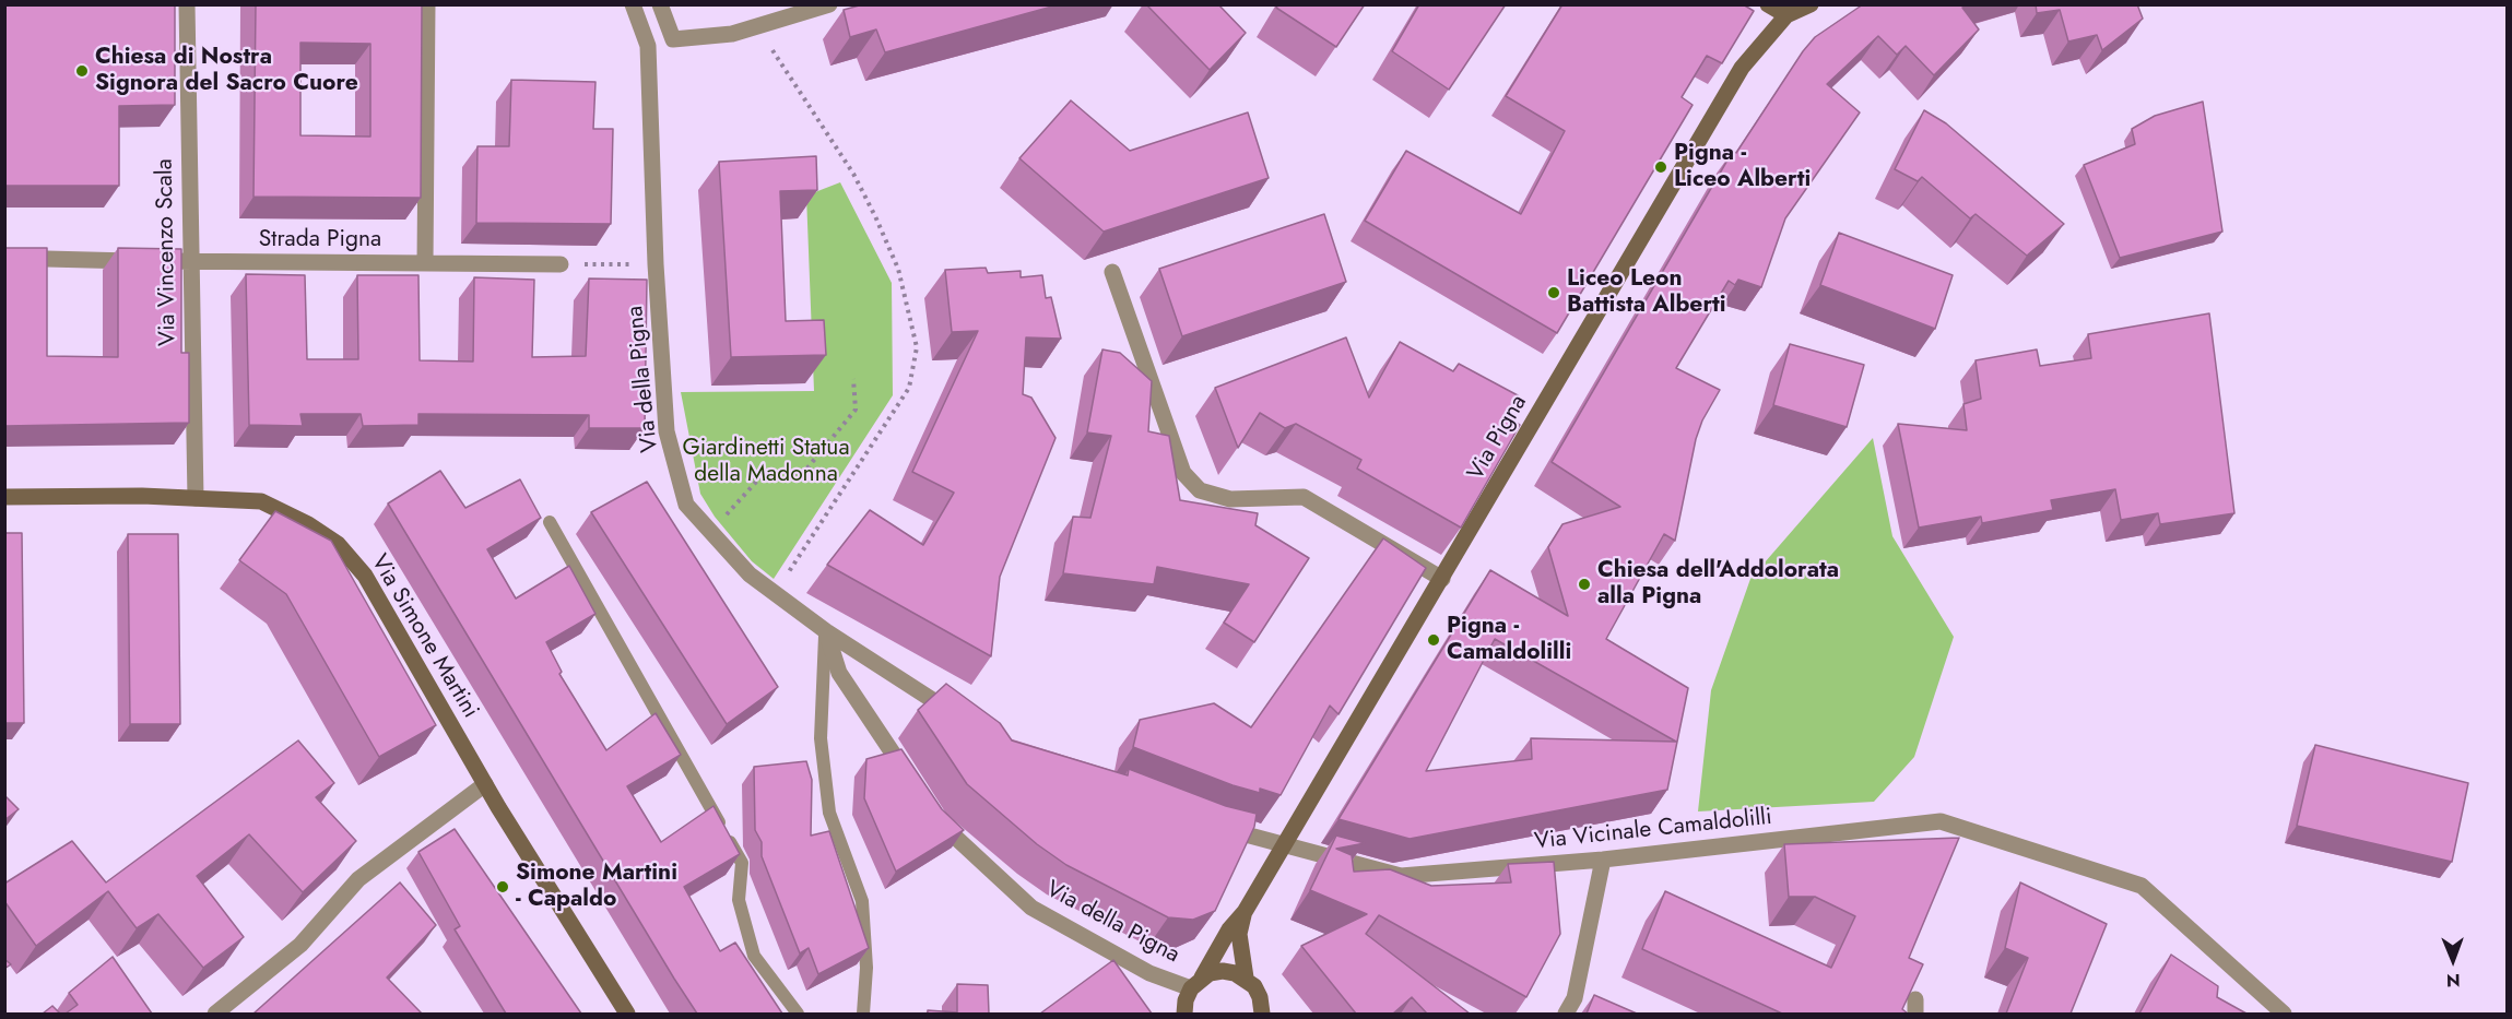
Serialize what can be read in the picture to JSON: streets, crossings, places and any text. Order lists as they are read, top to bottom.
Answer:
{
  "streets": {
    "main road": ["Via Pigna", "Via Simone Martini"],
    "street": [
      "Strada Pigna",
      "Via Vincenzo Scala",
      "Via della Pigna",
      "Via Vicinale Camaldolilli"
    ]
  },
  "crossings": [
    ["Strada Pigna", "Via Vincenzo Scala"],
    ["Via Vincenzo Scala", "Via Simone Martini"],
    ["Via della Pigna", "Via Pigna"]
  ],
  "parks": ["Giardinetti Statua della Madonna"],
  "places": [
    "Chiesa di Nostra Signora del Sacro Cuore",
    "Pigna - Liceo Alberti",
    "Liceo Leon Battista Alberti",
    "Chiesa dell'Addolorata alla Pigna",
    "Pigna - Camaldolilli",
    "Simone Martini - Capaldo"
  ],
  "north": "bottom"
}
